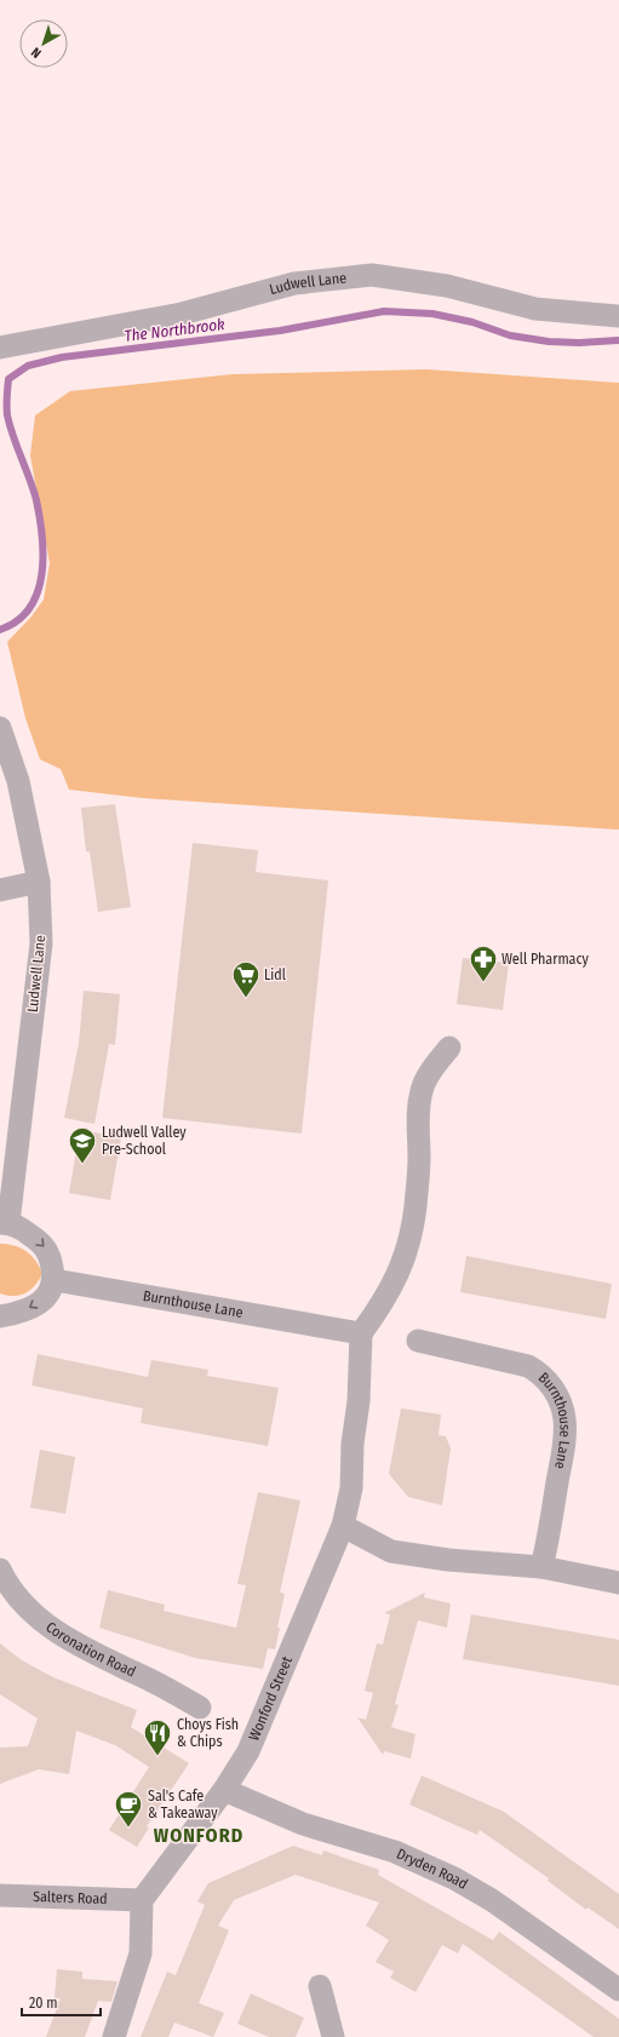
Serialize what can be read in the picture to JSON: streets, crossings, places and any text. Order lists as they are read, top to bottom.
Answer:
{
  "streets": {
    "street": [
      "Ludwell Lane",
      "Burnthouse Lane",
      "Coronation Road",
      "Wonford Street",
      "Dryden Road",
      "Salters Road"
    ]
  },
  "crossings": [
    ["Burnthouse Lane", "Wonford Street"],
    ["Wonford Street", "Dryden Road"],
    ["Wonford Street", "Salters Road"]
  ],
  "districts": ["WONFORD"],
  "water": ["The Northbrook"],
  "places": {
    "pharmacy": ["Well Pharmacy"],
    "supermarket": ["Lidl"],
    "school or university": ["Ludwell Valley Pre-School"],
    "restaurant": ["Choys Fish & Chips"],
    "cafe": ["Sal's Cafe & Takeaway"]
  },
  "scale_bar": "20 m",
  "north": "bottom left"
}
